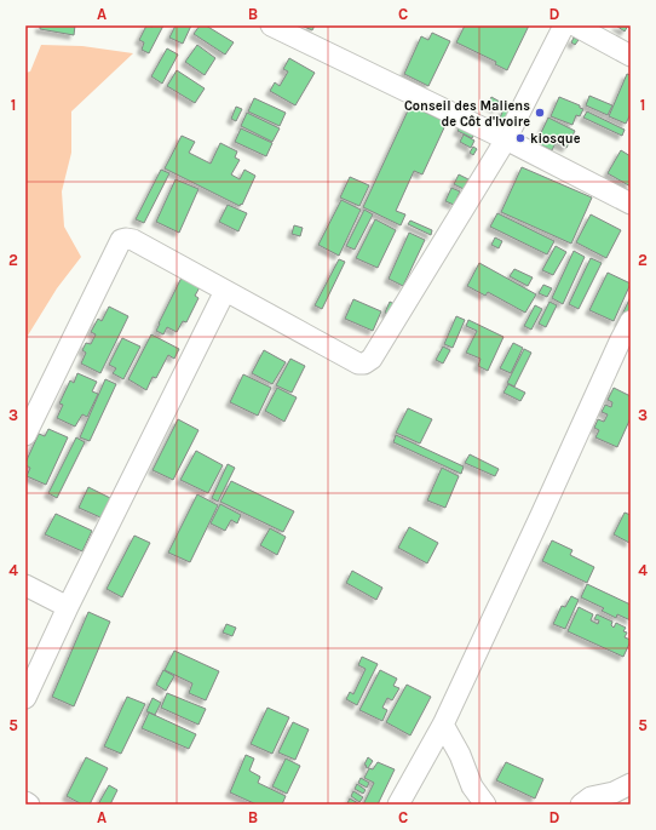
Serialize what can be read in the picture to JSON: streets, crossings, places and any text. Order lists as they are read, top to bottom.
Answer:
{
  "places": ["Conseil des Maliens de Côt d'Ivoire", "kiosque"],
  "grid": {
    "columns": [
      "A",
      "B",
      "C",
      "D"
    ],
    "rows": [
      "1",
      "2",
      "3",
      "4",
      "5"
    ]
  }
}
